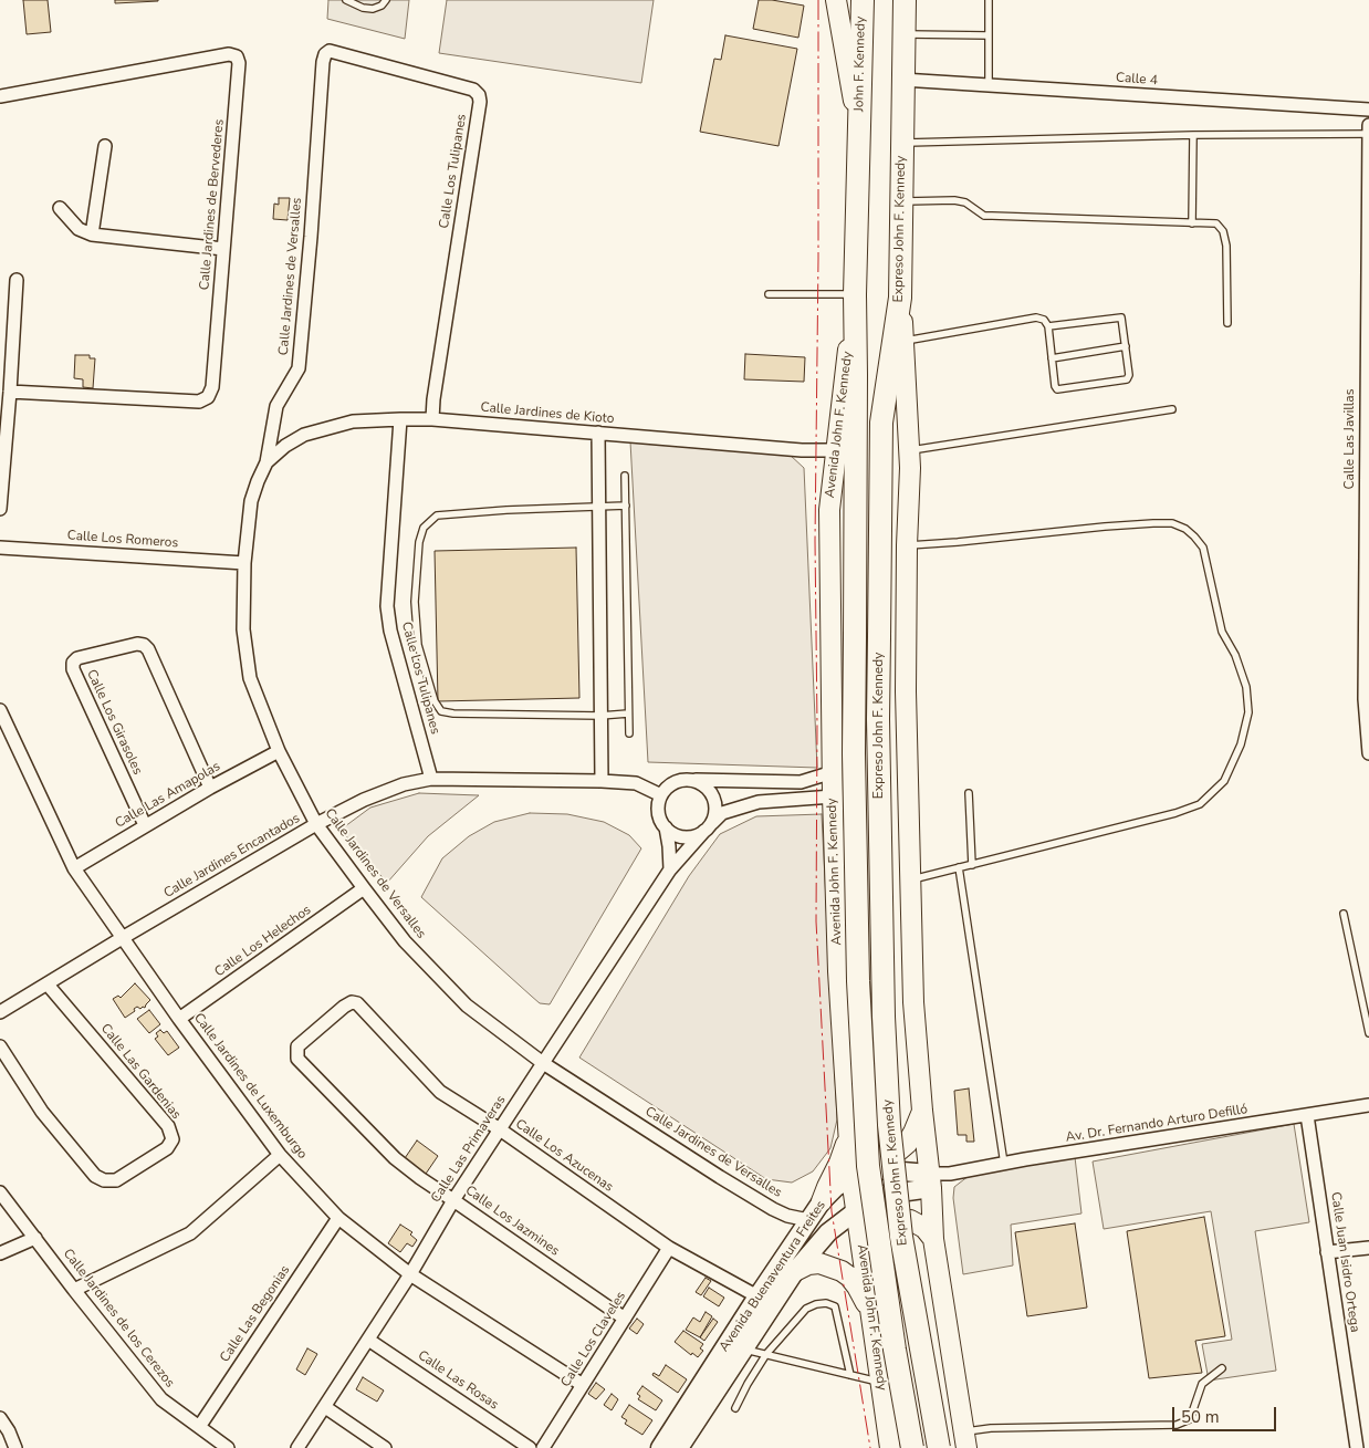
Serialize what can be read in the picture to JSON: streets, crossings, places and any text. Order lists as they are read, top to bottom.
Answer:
{
  "streets": {
    "highway": ["John F. Kennedy", "Expreso John F. Kennedy"],
    "main road": ["Avenida John F. Kennedy", "Avenida Buenaventura Freites"],
    "street": [
      "Calle 4",
      "Calle Los Tulipanes",
      "Calle Jardines de Bervederes",
      "Calle Jardines de Versalles",
      "Calle Jardines de Kioto",
      "Calle Las Javillas",
      "Calle Los Romeros",
      "Calle Los Girasoles",
      "Calle Las Amapolas",
      "Calle Jardines Encantados",
      "Calle Los Helechos",
      "Calle Las Gardenias",
      "Calle Jardines de Luxemburgo",
      "Av. Dr. Fernando Arturo Defilló",
      "Calle Las Primaveras",
      "Calle Los Azucenas",
      "Calle Los Jazmines",
      "Calle Juan Isidro Ortega",
      "Calle Las Begonias",
      "Calle Jardines de los Cerezos",
      "Calle Los Claveles",
      "Calle Las Rosas"
    ]
  },
  "crossings": [
    ["John F. Kennedy", "Expreso John F. Kennedy"],
    ["Calle 4", "Expreso John F. Kennedy"],
    ["Calle Los Tulipanes", "Calle Jardines de Versalles"],
    ["Calle Los Tulipanes", "Calle Jardines de Kioto"],
    ["Calle Los Tulipanes", "Calle Jardines Encantados"],
    ["Expreso John F. Kennedy", "Avenida John F. Kennedy"],
    ["Calle Jardines de Versalles", "Calle Jardines de Kioto"],
    ["Calle Jardines de Versalles", "Calle Los Romeros"],
    ["Calle Jardines de Versalles", "Calle Las Amapolas"],
    ["Calle Jardines de Versalles", "Calle Jardines Encantados"],
    ["Calle Jardines de Versalles", "Calle Los Helechos"],
    ["Calle Jardines de Versalles", "Calle Las Primaveras"],
    ["Calle Jardines de Versalles", "Avenida Buenaventura Freites"],
    ["Calle Jardines de Kioto", "Avenida John F. Kennedy"],
    ["Avenida John F. Kennedy", "Calle Las Primaveras"],
    ["Avenida John F. Kennedy", "Avenida Buenaventura Freites"],
    ["Calle Los Girasoles", "Calle Las Amapolas"],
    ["Calle Las Amapolas", "Calle Jardines de Luxemburgo"],
    ["Calle Jardines Encantados", "Calle Las Gardenias"],
    ["Calle Jardines Encantados", "Calle Jardines de Luxemburgo"],
    ["Calle Jardines Encantados", "Calle Las Primaveras"],
    ["Calle Los Helechos", "Calle Jardines de Luxemburgo"],
    ["Calle Jardines de Luxemburgo", "Calle Las Primaveras"],
    ["Calle Jardines de Luxemburgo", "Calle Las Begonias"],
    ["Calle Jardines de Luxemburgo", "Calle Los Claveles"],
    ["Av. Dr. Fernando Arturo Defilló", "Calle Juan Isidro Ortega"],
    ["Av. Dr. Fernando Arturo Defilló", "Avenida Buenaventura Freites"],
    ["Calle Las Primaveras", "Calle Los Azucenas"],
    ["Calle Las Primaveras", "Calle Los Jazmines"],
    ["Calle Las Primaveras", "Calle Las Rosas"],
    ["Calle Los Azucenas", "Calle Los Jazmines"],
    ["Calle Los Azucenas", "Avenida Buenaventura Freites"],
    ["Calle Los Azucenas", "Calle Los Claveles"],
    ["Calle Los Jazmines", "Calle Los Claveles"],
    ["Calle Las Begonias", "Calle Jardines de los Cerezos"]
  ],
  "scale_bar": "50 m"
}
